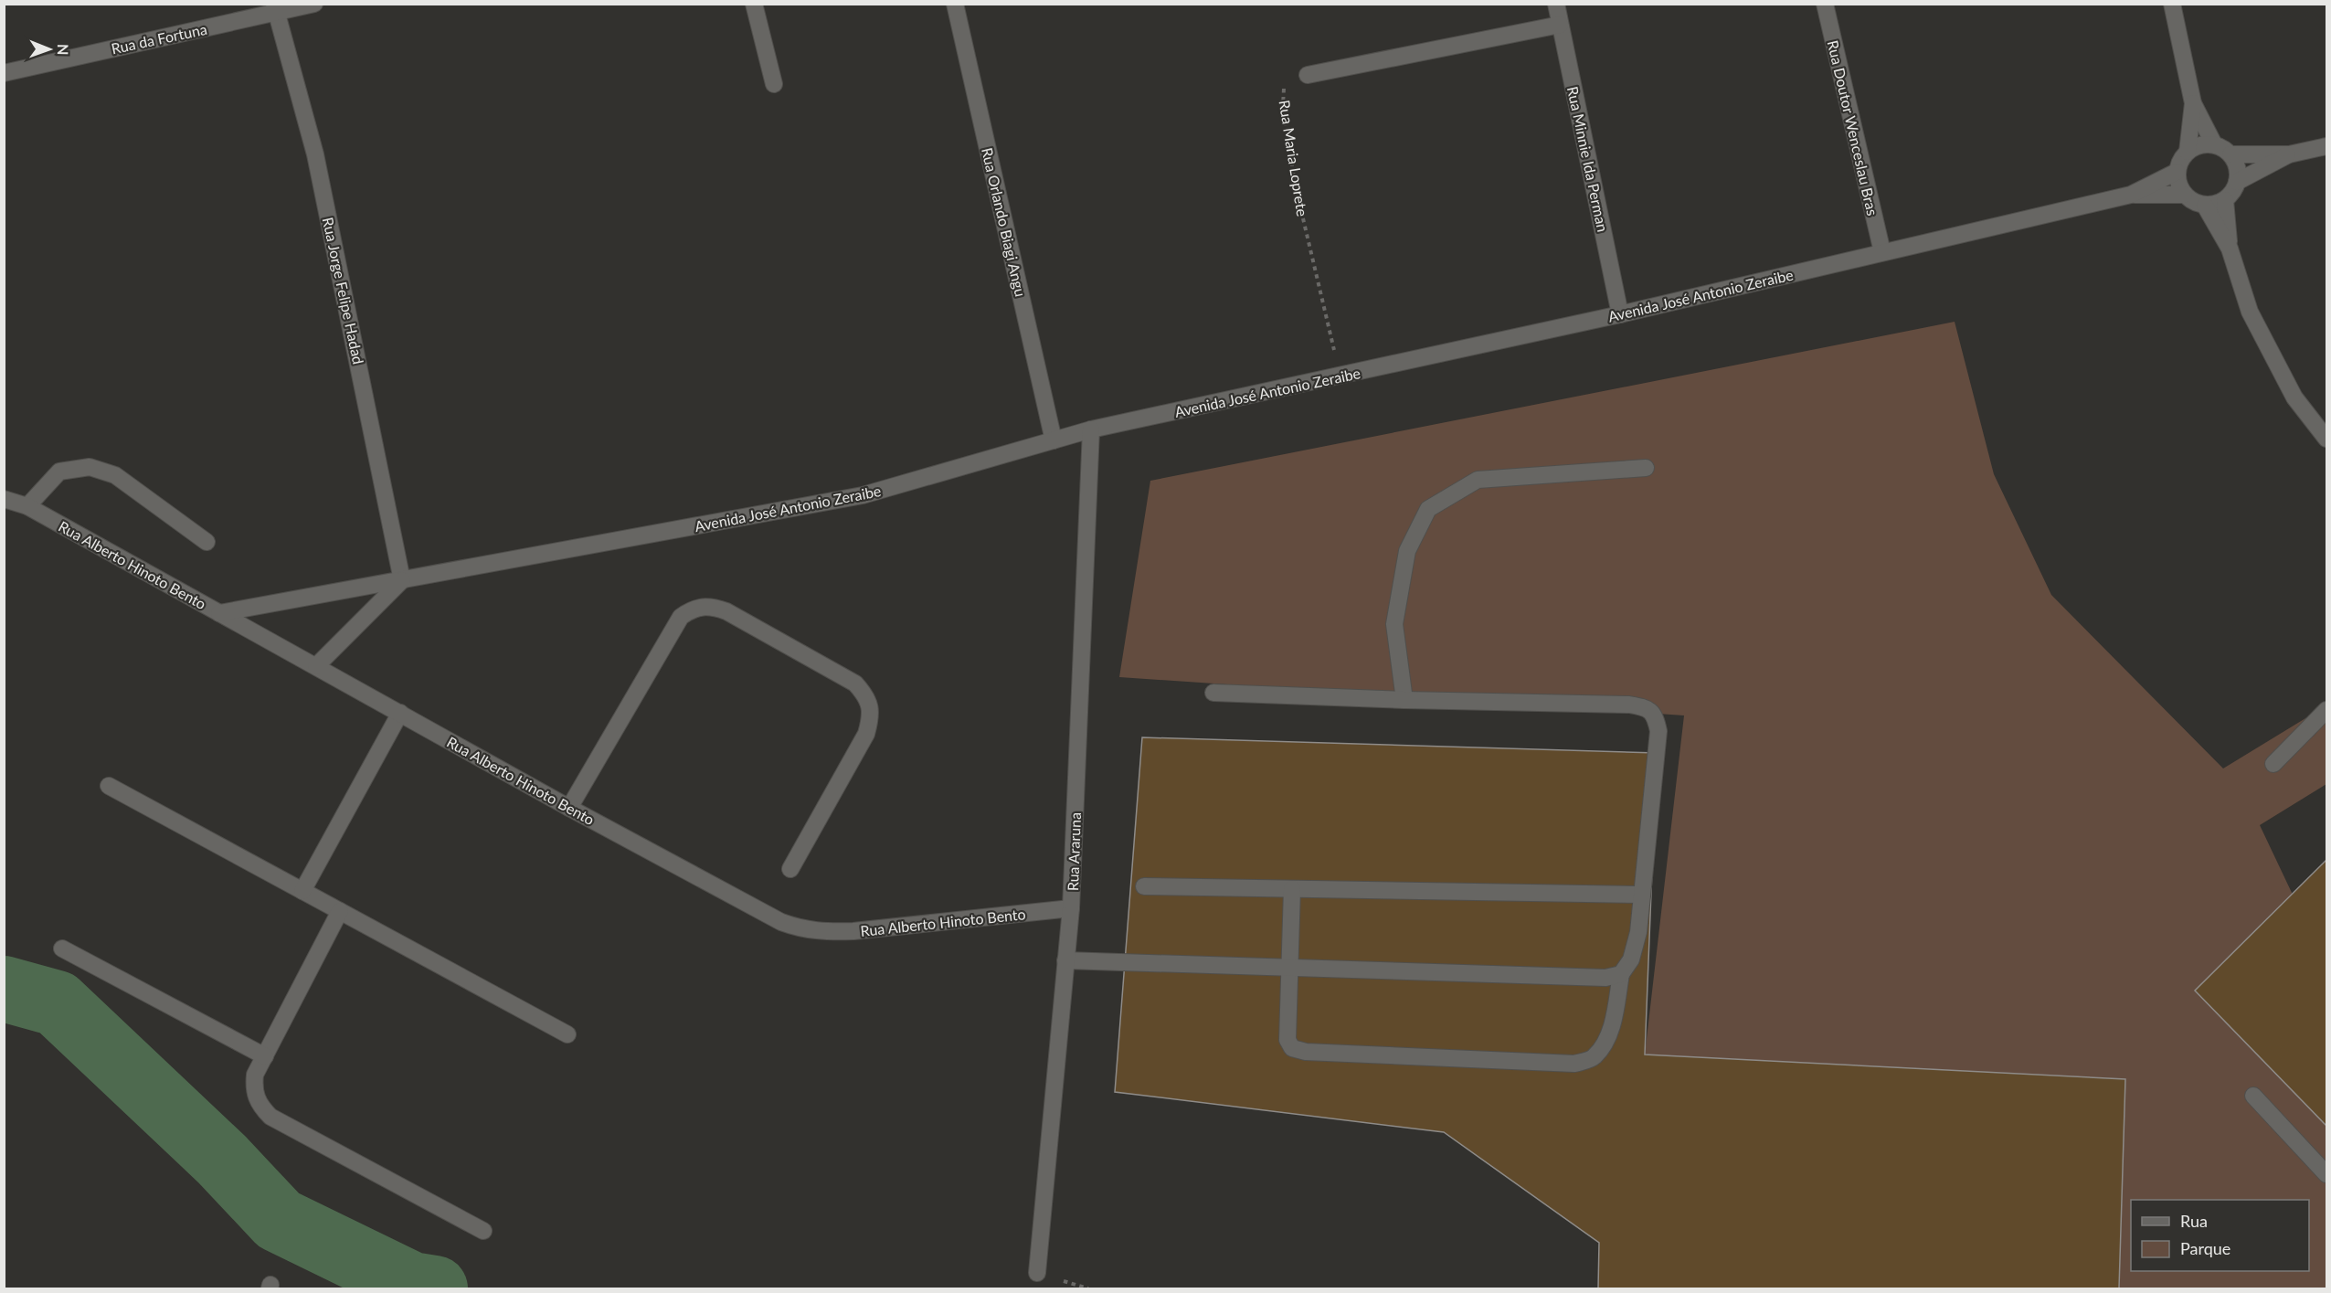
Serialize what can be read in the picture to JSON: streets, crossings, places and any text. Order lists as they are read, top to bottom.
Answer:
{
  "streets": {
    "street": [
      "Rua da Fortuna",
      "Rua Doutor Wenceslau Bras",
      "Rua Minnie Ida Perman",
      "Rua Orlando Biagi Angu",
      "Rua Jorge Felipe Hadad",
      "Avenida José Antonio Zeraibe",
      "Rua Alberto Hinoto Bento",
      "Rua Araruna"
    ],
    "path": ["Rua Maria Loprete"]
  },
  "crossings": [
    ["Rua da Fortuna", "Rua Jorge Felipe Hadad"],
    ["Rua Doutor Wenceslau Bras", "Avenida José Antonio Zeraibe"],
    ["Rua Maria Loprete", "Avenida José Antonio Zeraibe"],
    ["Rua Minnie Ida Perman", "Avenida José Antonio Zeraibe"],
    ["Rua Orlando Biagi Angu", "Avenida José Antonio Zeraibe"],
    ["Rua Jorge Felipe Hadad", "Avenida José Antonio Zeraibe"],
    ["Avenida José Antonio Zeraibe", "Rua Alberto Hinoto Bento"],
    ["Avenida José Antonio Zeraibe", "Rua Araruna"],
    ["Rua Alberto Hinoto Bento", "Rua Araruna"]
  ],
  "legend": ["Rua", "Parque"],
  "north": "right"
}
